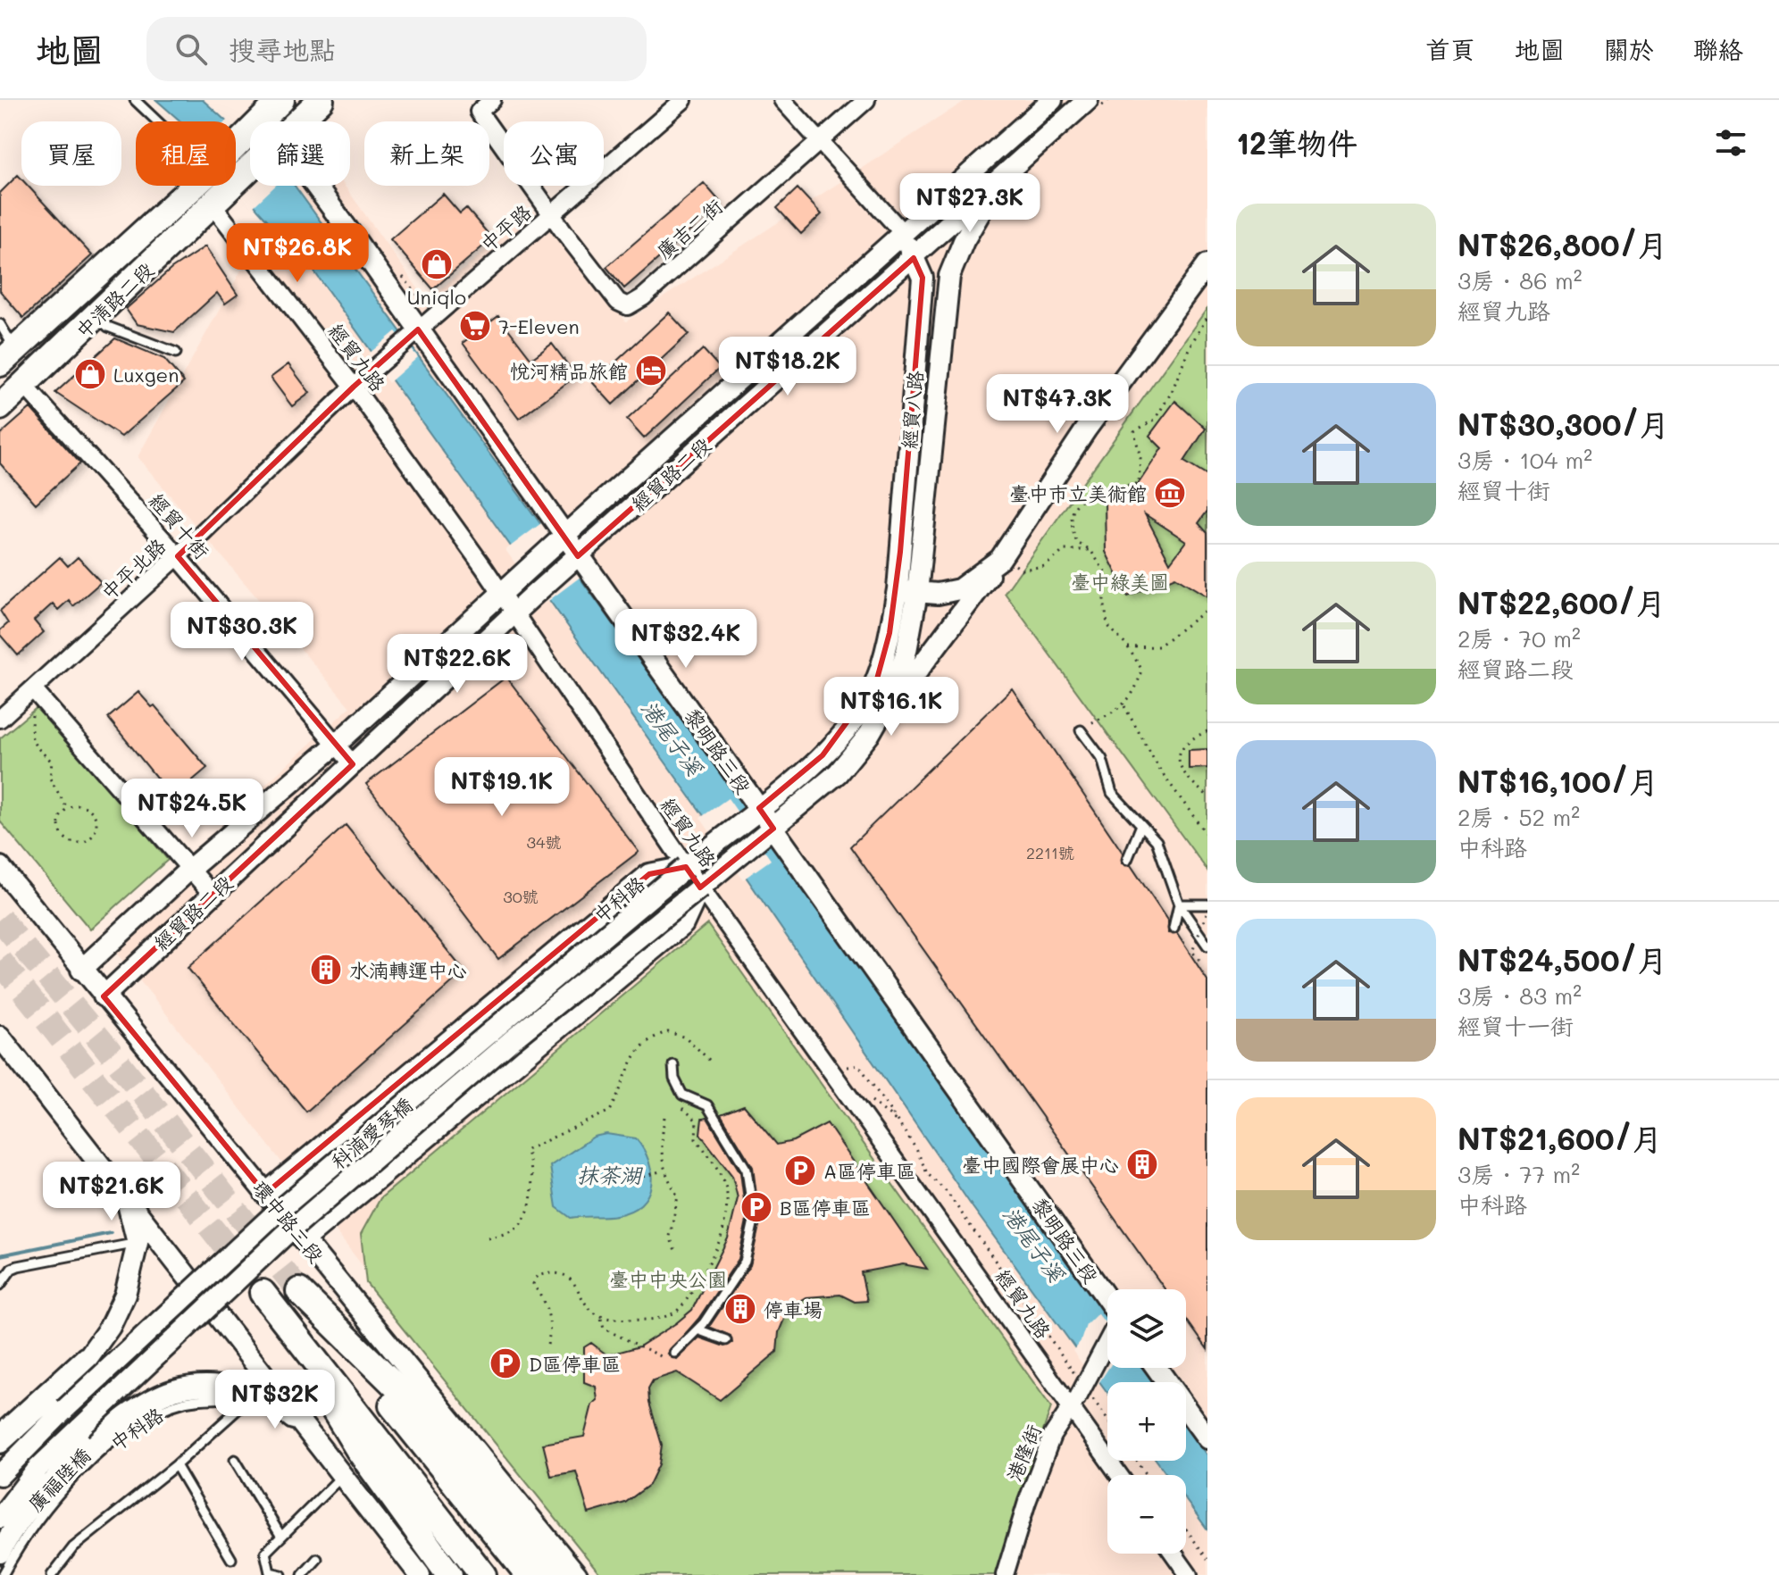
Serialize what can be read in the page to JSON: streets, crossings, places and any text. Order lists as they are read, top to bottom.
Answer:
{
  "streets": {
    "main road": ["中清路二段"],
    "street": [
      "中平路",
      "廣吉二街",
      "經貿九路",
      "經貿八路",
      "經貿路二段",
      "經貿十街",
      "中平北路",
      "黎明路三段",
      "中科路",
      "科湳愛琴橋",
      "環中路二段",
      "港隆街",
      "廣福陸橋"
    ]
  },
  "crossings": [
    ["中平路", "廣吉二街"],
    ["中平路", "經貿九路"],
    ["中平路", "中平北路"],
    ["中平路", "黎明路三段"],
    ["廣吉二街", "經貿八路"],
    ["中清路二段", "經貿九路"],
    ["中清路二段", "經貿十街"],
    ["經貿九路", "經貿路二段"],
    ["經貿九路", "中平北路"],
    ["經貿九路", "中科路"],
    ["經貿九路", "科湳愛琴橋"],
    ["經貿九路", "港隆街"],
    ["經貿八路", "經貿路二段"],
    ["經貿八路", "中科路"],
    ["經貿路二段", "經貿十街"],
    ["經貿路二段", "黎明路三段"],
    ["經貿路二段", "環中路二段"],
    ["經貿十街", "中平北路"],
    ["黎明路三段", "中科路"],
    ["中科路", "科湳愛琴橋"],
    ["中科路", "環中路二段"],
    ["中科路", "廣福陸橋"],
    ["科湳愛琴橋", "廣福陸橋"]
  ],
  "water": ["港尾子溪", "抹茶湖"],
  "parks": ["臺中綠美圖", "臺中中央公園"],
  "places": {
    "shop": ["Uniqlo", "Luxgen"],
    "supermarket": ["7-Eleven"],
    "hotel": ["悅河精品旅館"],
    "museum": ["臺中市立美術館"],
    "building": ["水湳轉運中心", "臺中國際會展中心", "停車場"],
    "parking": ["A區停車區", "B區停車區", "D區停車區"]
  },
  "house_numbers": ["34號", "2211號", "30號"],
  "page": {
    "header": "地圖",
    "search": "搜尋地點",
    "nav": [
      "首頁",
      "地圖",
      "關於",
      "聯絡"
    ],
    "heading": "12筆物件",
    "chip": [
      "買屋",
      "租屋",
      "篩選",
      "新上架",
      "公寓"
    ],
    "price": [
      "NT$27.3K",
      "NT$26.8K",
      "NT$18.2K",
      "NT$47.3K",
      "NT$30.3K",
      "NT$32.4K",
      "NT$22.6K",
      "NT$16.1K",
      "NT$19.1K",
      "NT$24.5K",
      "NT$21.6K",
      "NT$32K"
    ],
    "list": [
      {
        "name": "NT$26,800/月",
        "note": "3房 · 86 m² · 經貿九路"
      },
      {
        "name": "NT$30,300/月",
        "note": "3房 · 104 m² · 經貿十街"
      },
      {
        "name": "NT$22,600/月",
        "note": "2房 · 70 m² · 經貿路二段"
      },
      {
        "name": "NT$16,100/月",
        "note": "2房 · 52 m² · 中科路"
      },
      {
        "name": "NT$24,500/月",
        "note": "3房 · 83 m² · 經貿十一街"
      },
      {
        "name": "NT$21,600/月",
        "note": "3房 · 77 m² · 中科路"
      }
    ],
    "map_buttons": ["+", "−"]
  }
}
